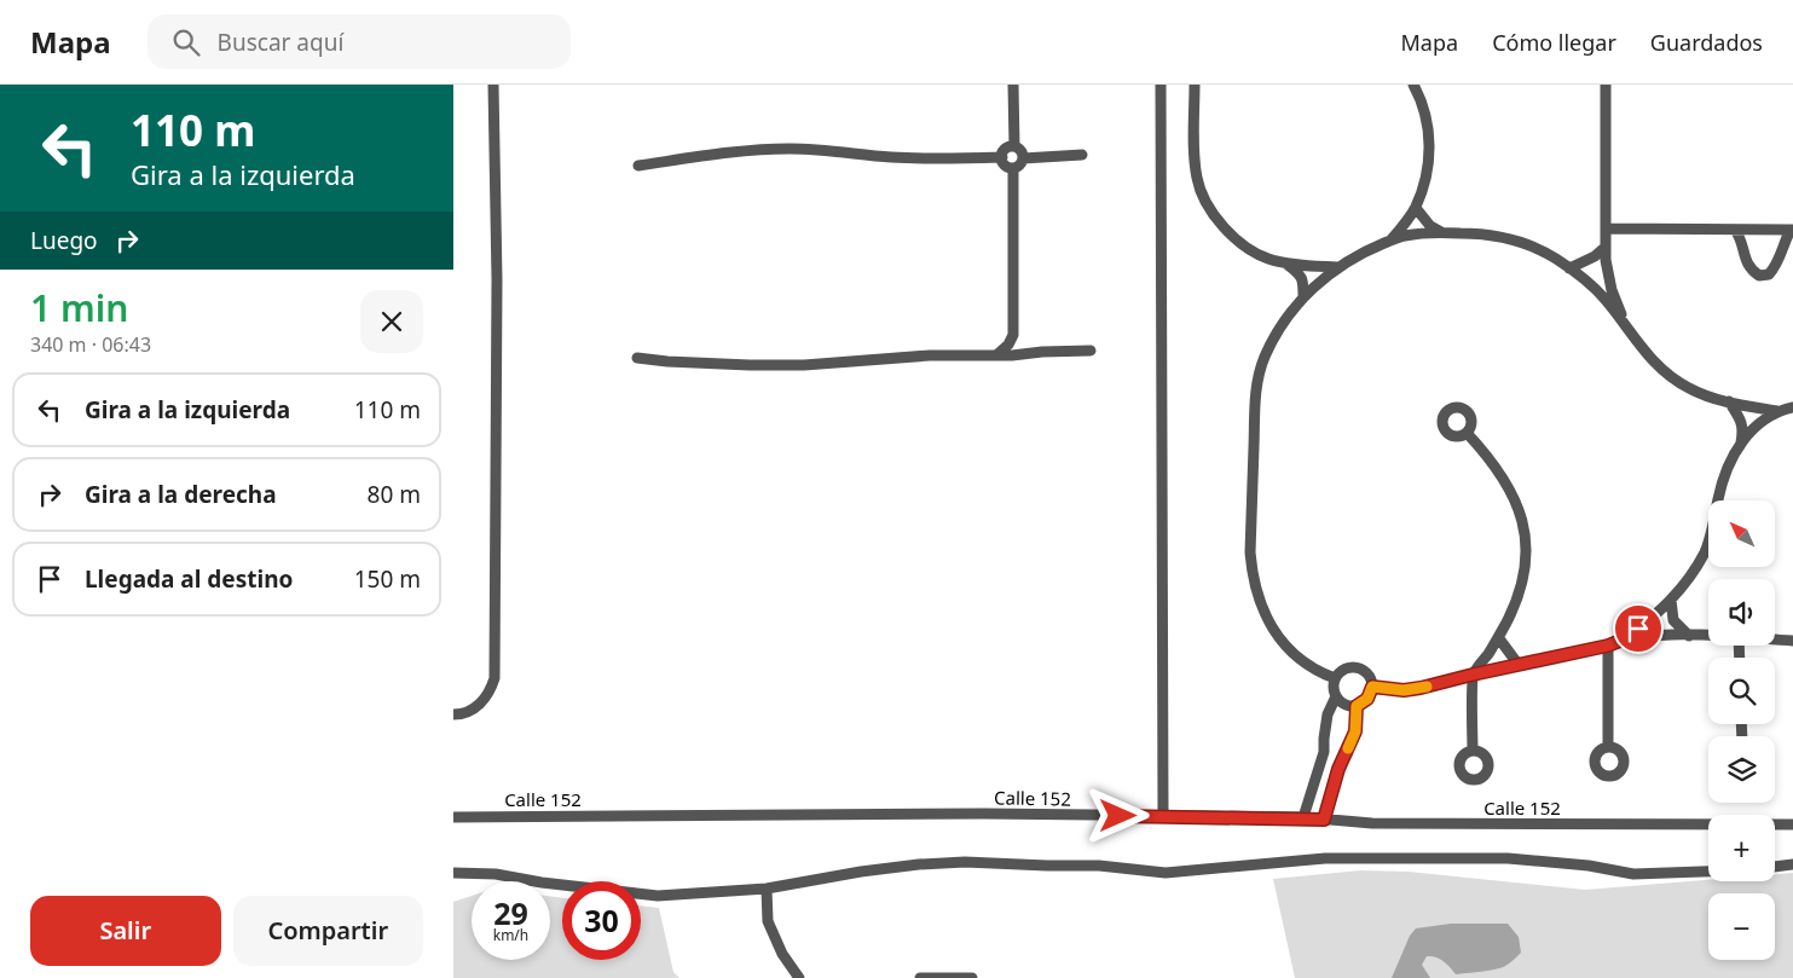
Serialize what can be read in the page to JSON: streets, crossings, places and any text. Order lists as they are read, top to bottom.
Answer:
{
  "streets": {
    "street": ["Calle 152"]
  },
  "north": "top left",
  "page": {
    "header": "Mapa",
    "search": "Buscar aquí",
    "nav": ["Mapa", "Cómo llegar", "Guardados"],
    "turn": ["110 m", "Gira a la izquierda"],
    "then": "Luego",
    "heading": ["1 min", "340 m · 06:43"],
    "list": [
      {
        "name": "Gira a la izquierda",
        "value": "110 m"
      },
      {
        "name": "Gira a la derecha",
        "value": "80 m"
      },
      {
        "name": "Llegada al destino",
        "value": "150 m"
      }
    ],
    "map_buttons": ["+", "−"],
    "speed": "29 km/h",
    "limit": "30",
    "buttons": ["Salir", "Compartir"]
  }
}
